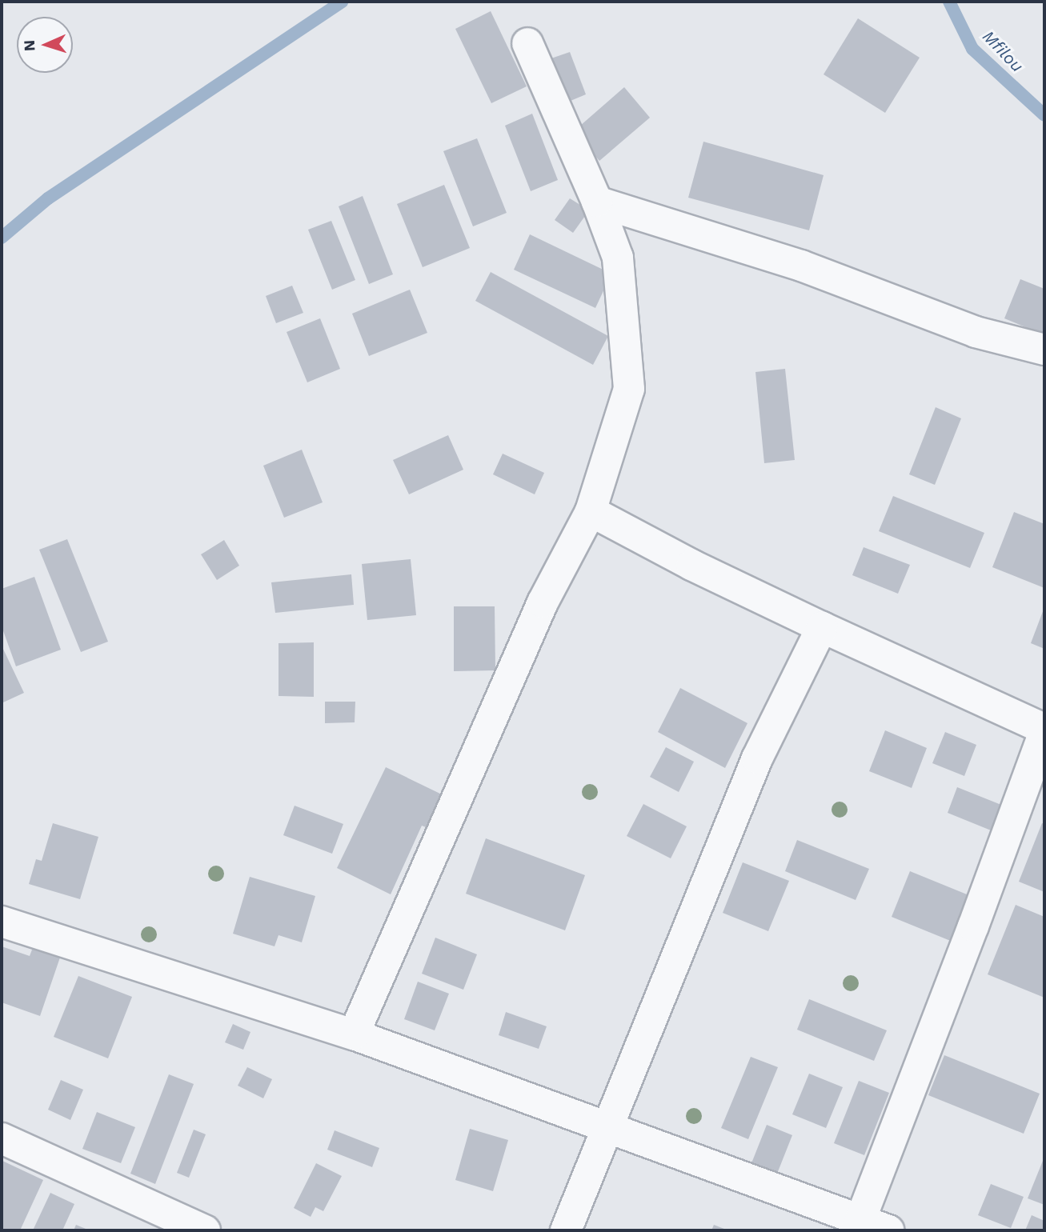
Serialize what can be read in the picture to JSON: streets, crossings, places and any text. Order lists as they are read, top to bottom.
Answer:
{
  "water": ["Mfilou"],
  "north": "left"
}
